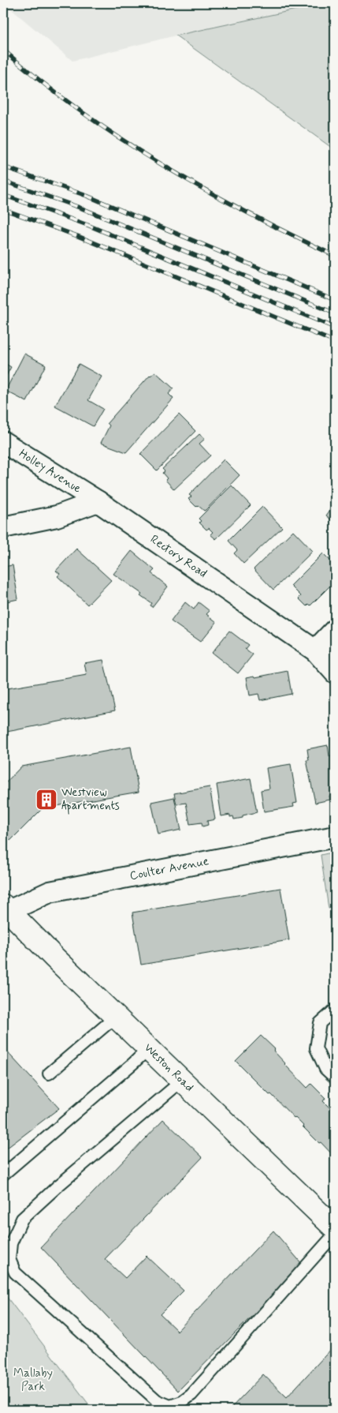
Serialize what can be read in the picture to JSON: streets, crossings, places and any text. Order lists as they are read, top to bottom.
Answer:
{
  "streets": {
    "main road": ["Weston Road"],
    "street": ["Holley Avenue", "Rectory Road", "Coulter Avenue"]
  },
  "crossings": [
    ["Holley Avenue", "Rectory Road"],
    ["Coulter Avenue", "Weston Road"]
  ],
  "parks": ["Mallaby Park"],
  "places": {
    "building": ["Westview Apartments"]
  }
}
